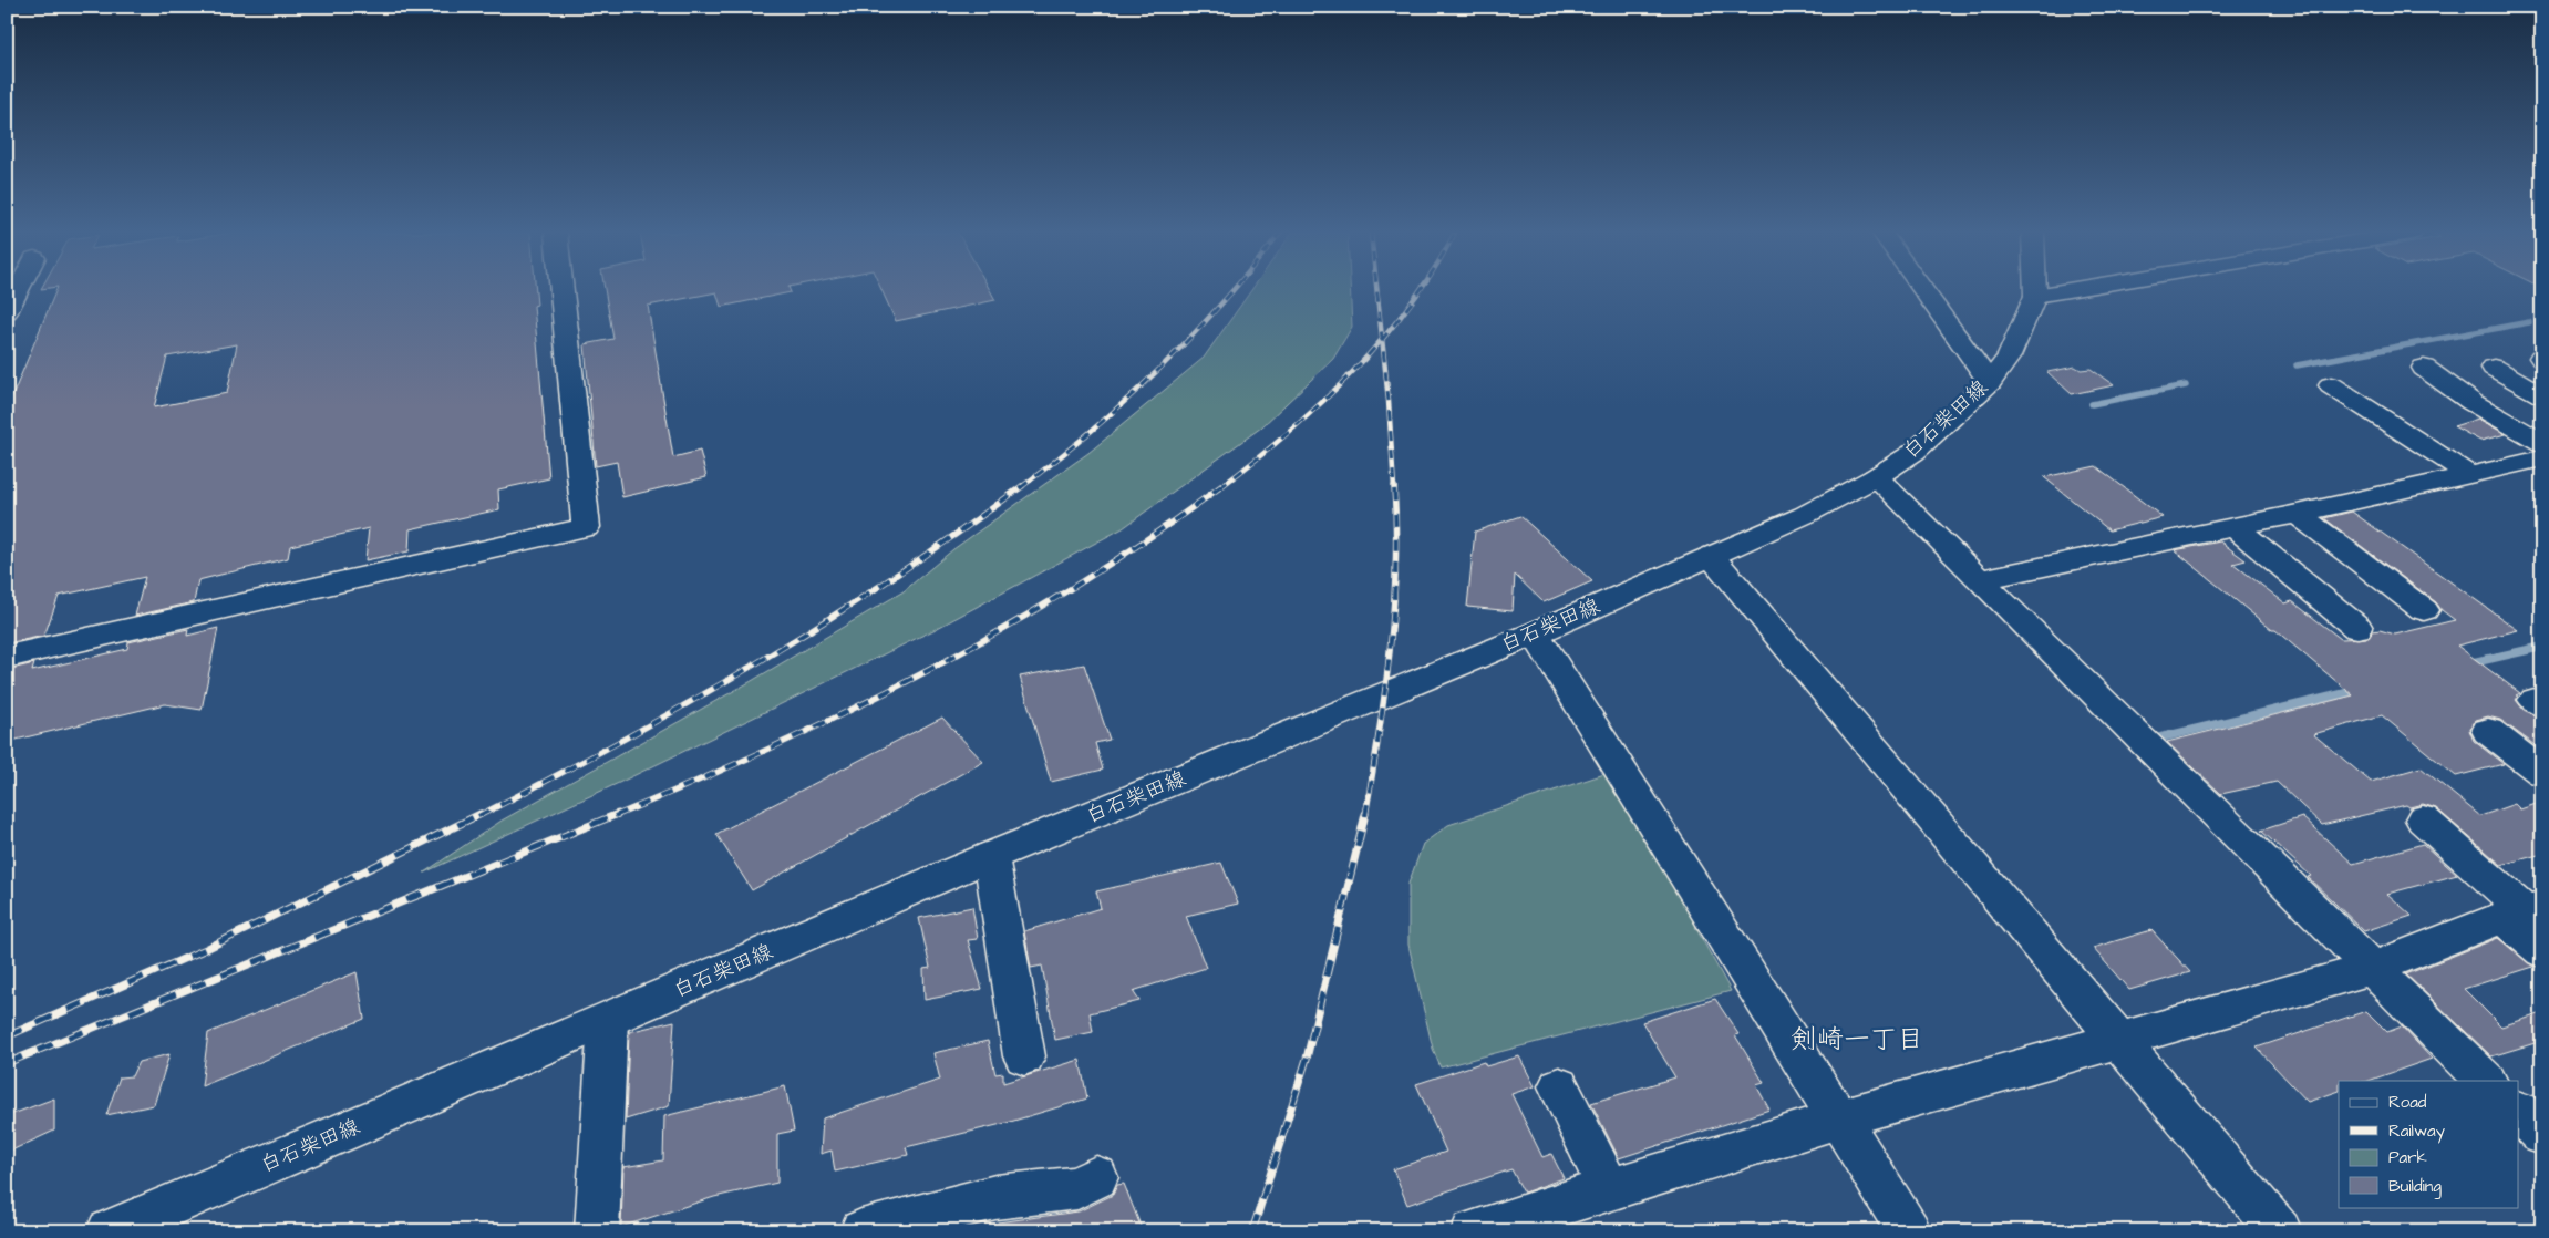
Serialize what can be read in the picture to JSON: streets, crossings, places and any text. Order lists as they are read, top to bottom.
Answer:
{
  "streets": {
    "street": ["白石柴田線"]
  },
  "districts": ["剣崎一丁目"],
  "legend": [
    "Road",
    "Railway",
    "Park",
    "Building"
  ]
}
